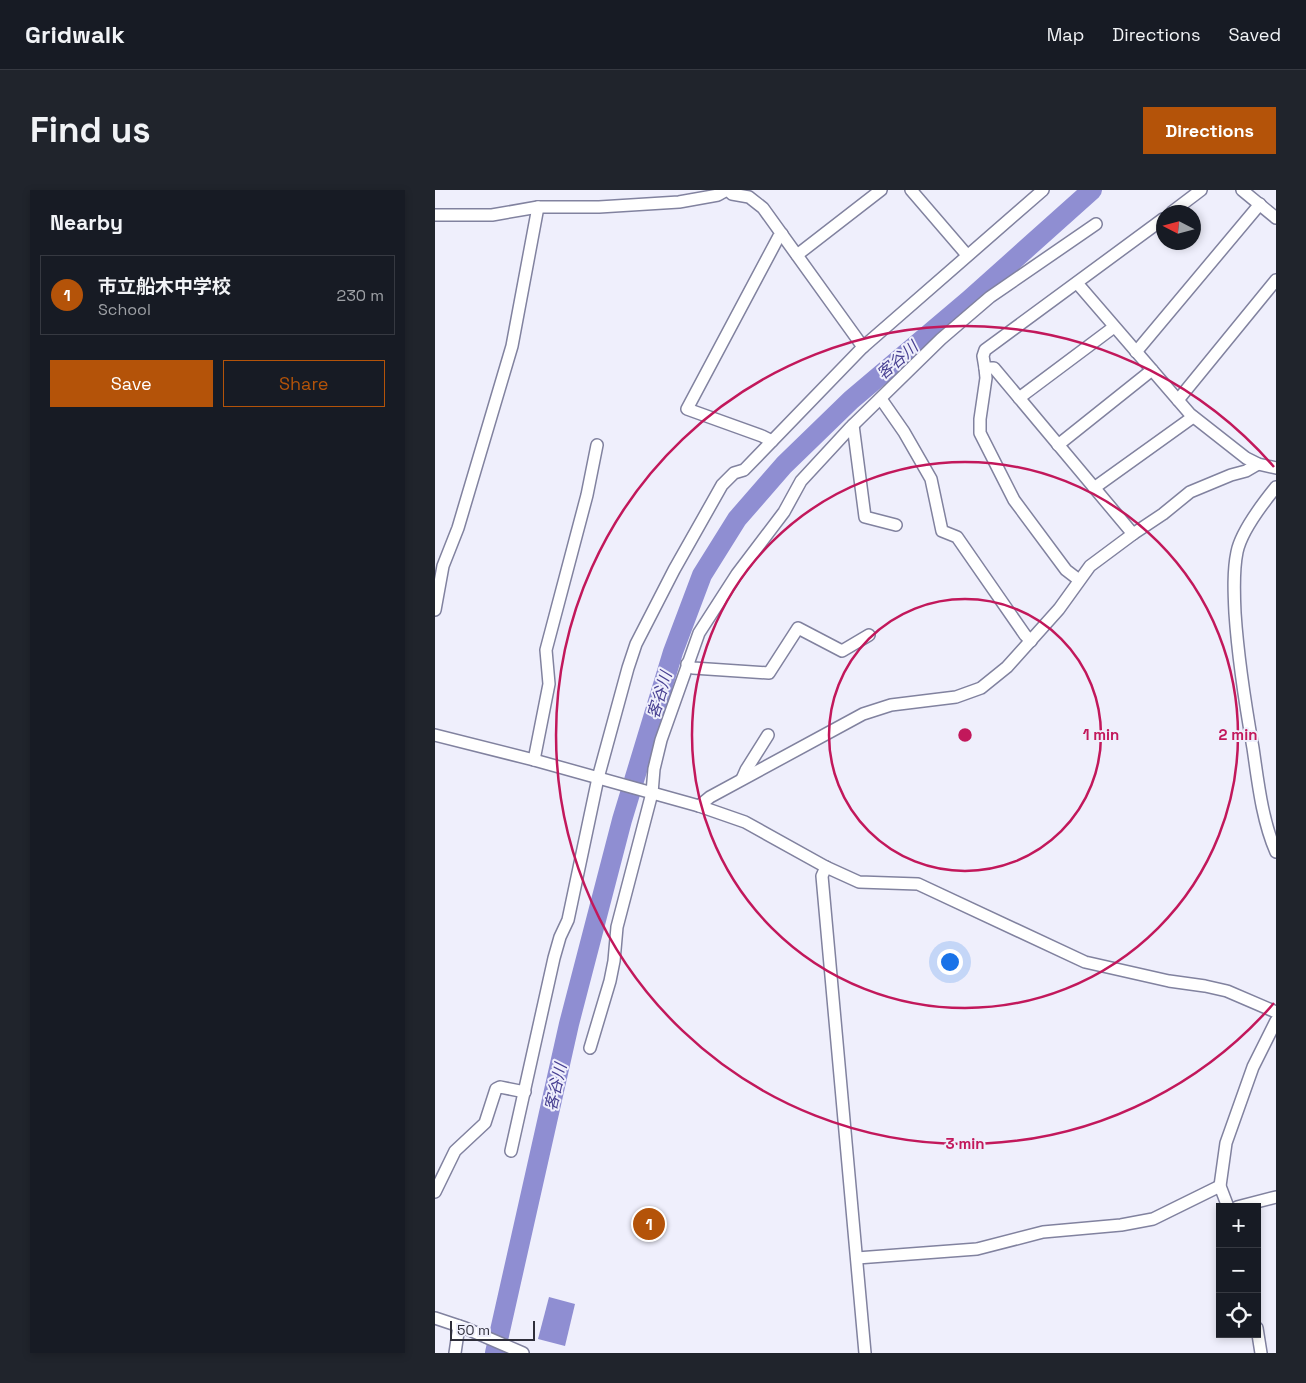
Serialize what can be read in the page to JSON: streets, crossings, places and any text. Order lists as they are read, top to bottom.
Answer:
{
  "water": ["客谷川"],
  "scale_bar": "50 m",
  "north": "left",
  "page": {
    "header": "Gridwalk",
    "nav": ["Map", "Directions", "Saved"],
    "buttons": [
      "Directions",
      ["Save", "Share"]
    ],
    "title": "Find us",
    "heading": "Nearby",
    "list": [
      {
        "mark": "1",
        "name": "市立船木中学校",
        "note": "School",
        "value": "230 m"
      }
    ],
    "map_buttons": ["+", "−"],
    "pins": "1",
    "scale": "50 m"
  },
  "rings": ["1 min", "2 min", "3 min"]
}
